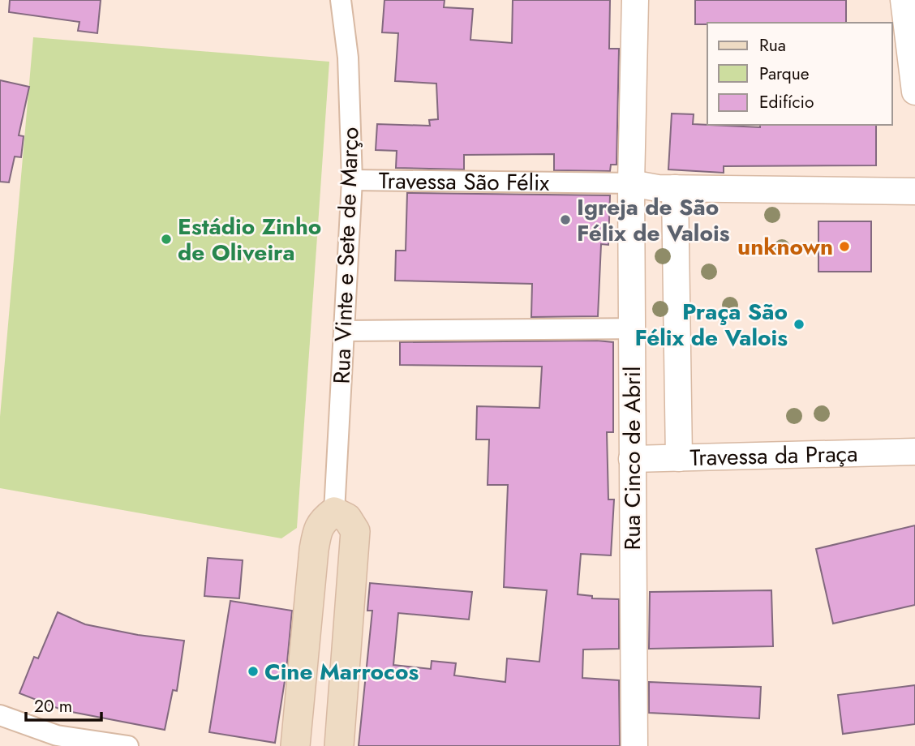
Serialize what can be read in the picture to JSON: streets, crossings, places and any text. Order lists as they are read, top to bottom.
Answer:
{
  "streets": {
    "street": [
      "Travessa São Félix",
      "Rua Vinte e Sete de Março",
      "Travessa da Praça",
      "Rua Cinco de Abril"
    ]
  },
  "crossings": [
    ["Travessa São Félix", "Rua Vinte e Sete de Março"],
    ["Travessa São Félix", "Rua Cinco de Abril"],
    ["Travessa da Praça", "Rua Cinco de Abril"]
  ],
  "places": [
    "Igreja de São Félix de Valois",
    "Estádio Zinho de Oliveira",
    "unknown",
    "Praça São Félix de Valois",
    "Cine Marrocos"
  ],
  "legend": ["Rua", "Parque", "Edifício"],
  "scale_bar": "20 m"
}
